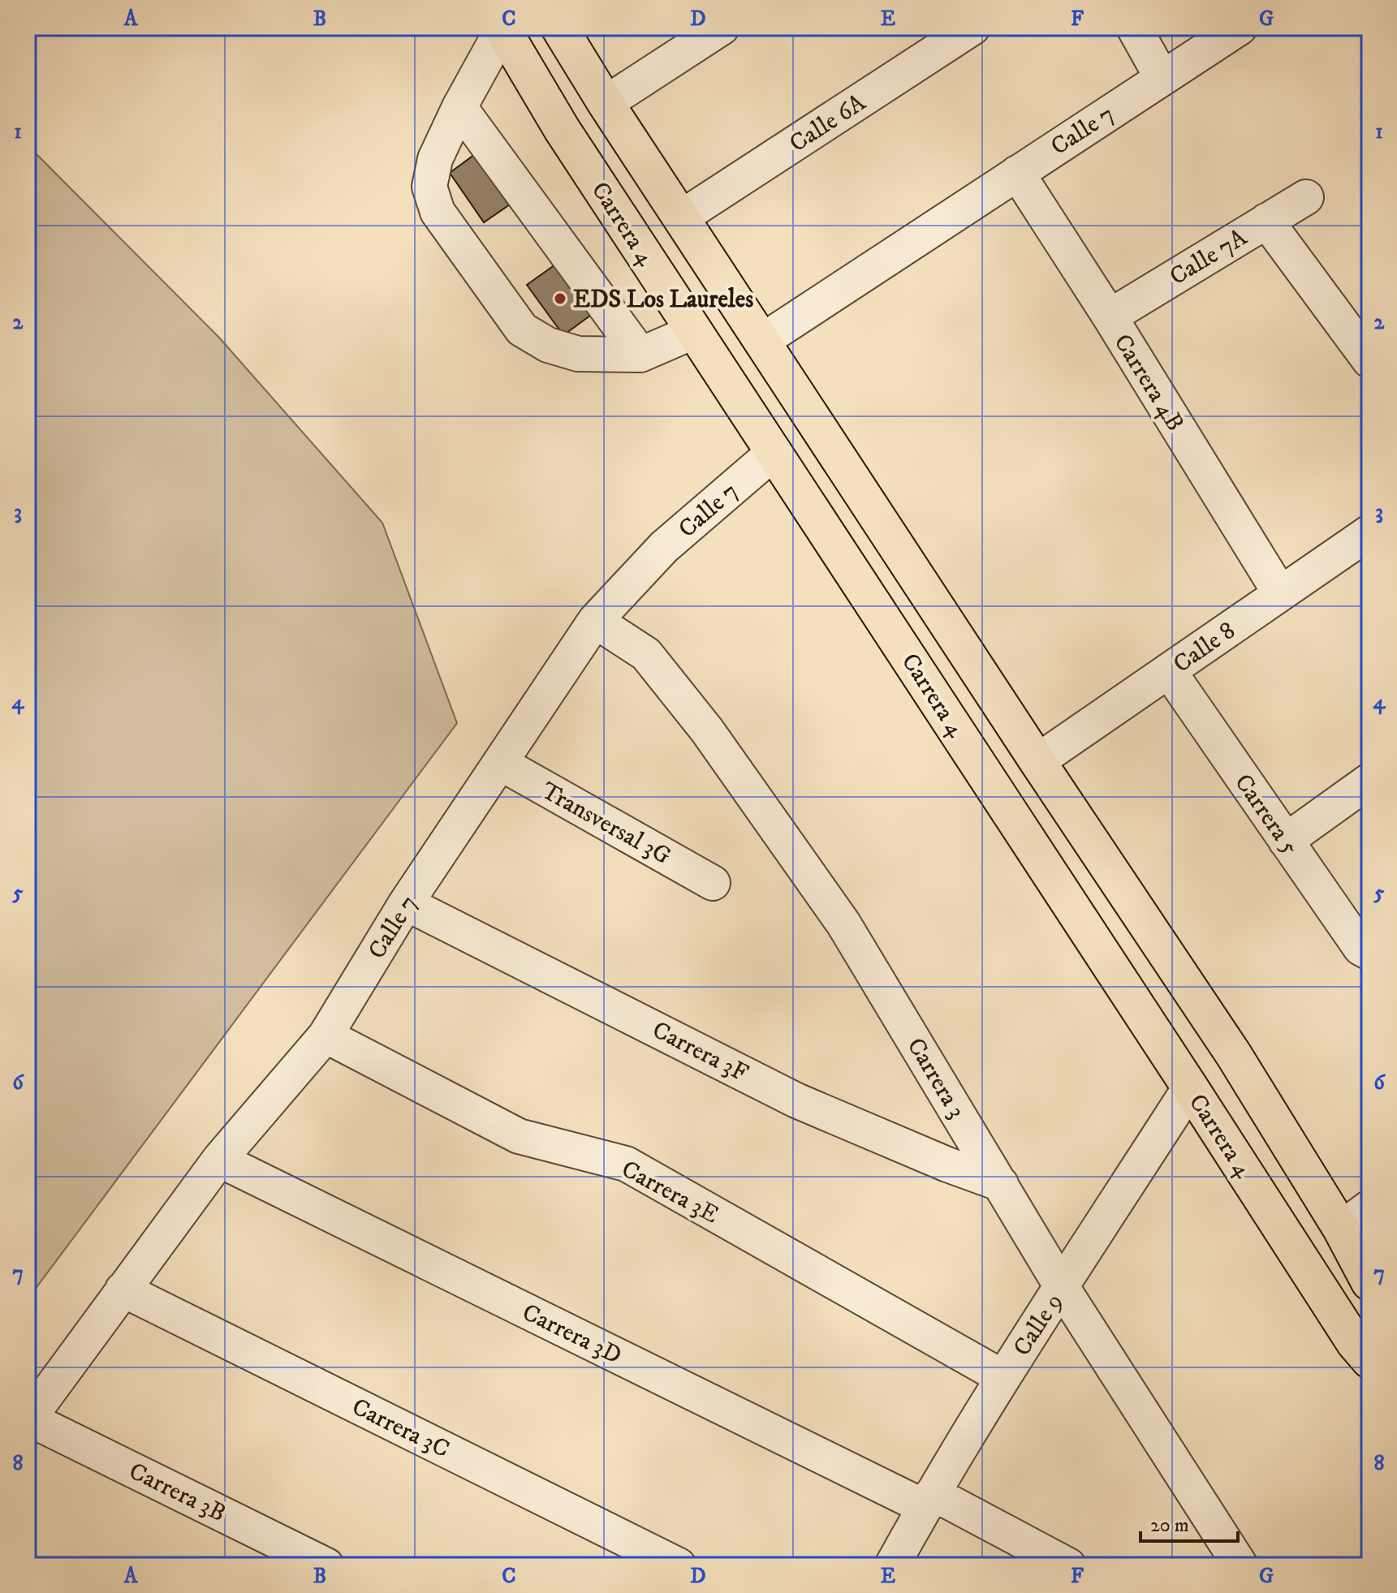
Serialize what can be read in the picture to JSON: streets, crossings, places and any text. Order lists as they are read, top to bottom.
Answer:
{
  "streets": {
    "main road": ["Carrera 4"],
    "street": [
      "Calle 6A",
      "Calle 7",
      "Calle 7A",
      "Carrera 4B",
      "Calle 8",
      "Carrera 5",
      "Transversal 3G",
      "Carrera 3F",
      "Carrera 3",
      "Carrera 3E",
      "Calle 9",
      "Carrera 3D",
      "Carrera 3C",
      "Carrera 3B"
    ]
  },
  "crossings": [
    ["Calle 6A", "Carrera 4"],
    ["Calle 7", "Carrera 4"],
    ["Calle 7", "Carrera 4B"],
    ["Calle 7", "Transversal 3G"],
    ["Calle 7", "Carrera 3F"],
    ["Calle 7", "Carrera 3"],
    ["Calle 7", "Carrera 3E"],
    ["Calle 7", "Carrera 3D"],
    ["Calle 7", "Carrera 3C"],
    ["Calle 7", "Carrera 3B"],
    ["Carrera 4", "Calle 8"],
    ["Carrera 4", "Calle 9"],
    ["Calle 7A", "Carrera 4B"],
    ["Carrera 4B", "Calle 8"],
    ["Calle 8", "Carrera 5"],
    ["Carrera 3F", "Carrera 3"],
    ["Carrera 3", "Calle 9"],
    ["Carrera 3E", "Calle 9"],
    ["Calle 9", "Carrera 3D"]
  ],
  "places": ["EDS Los Laureles"],
  "scale_bar": "20 m",
  "grid": {
    "columns": [
      "A",
      "B",
      "C",
      "D",
      "E",
      "F",
      "G"
    ],
    "rows": [
      "1",
      "2",
      "3",
      "4",
      "5",
      "6",
      "7",
      "8"
    ]
  }
}
